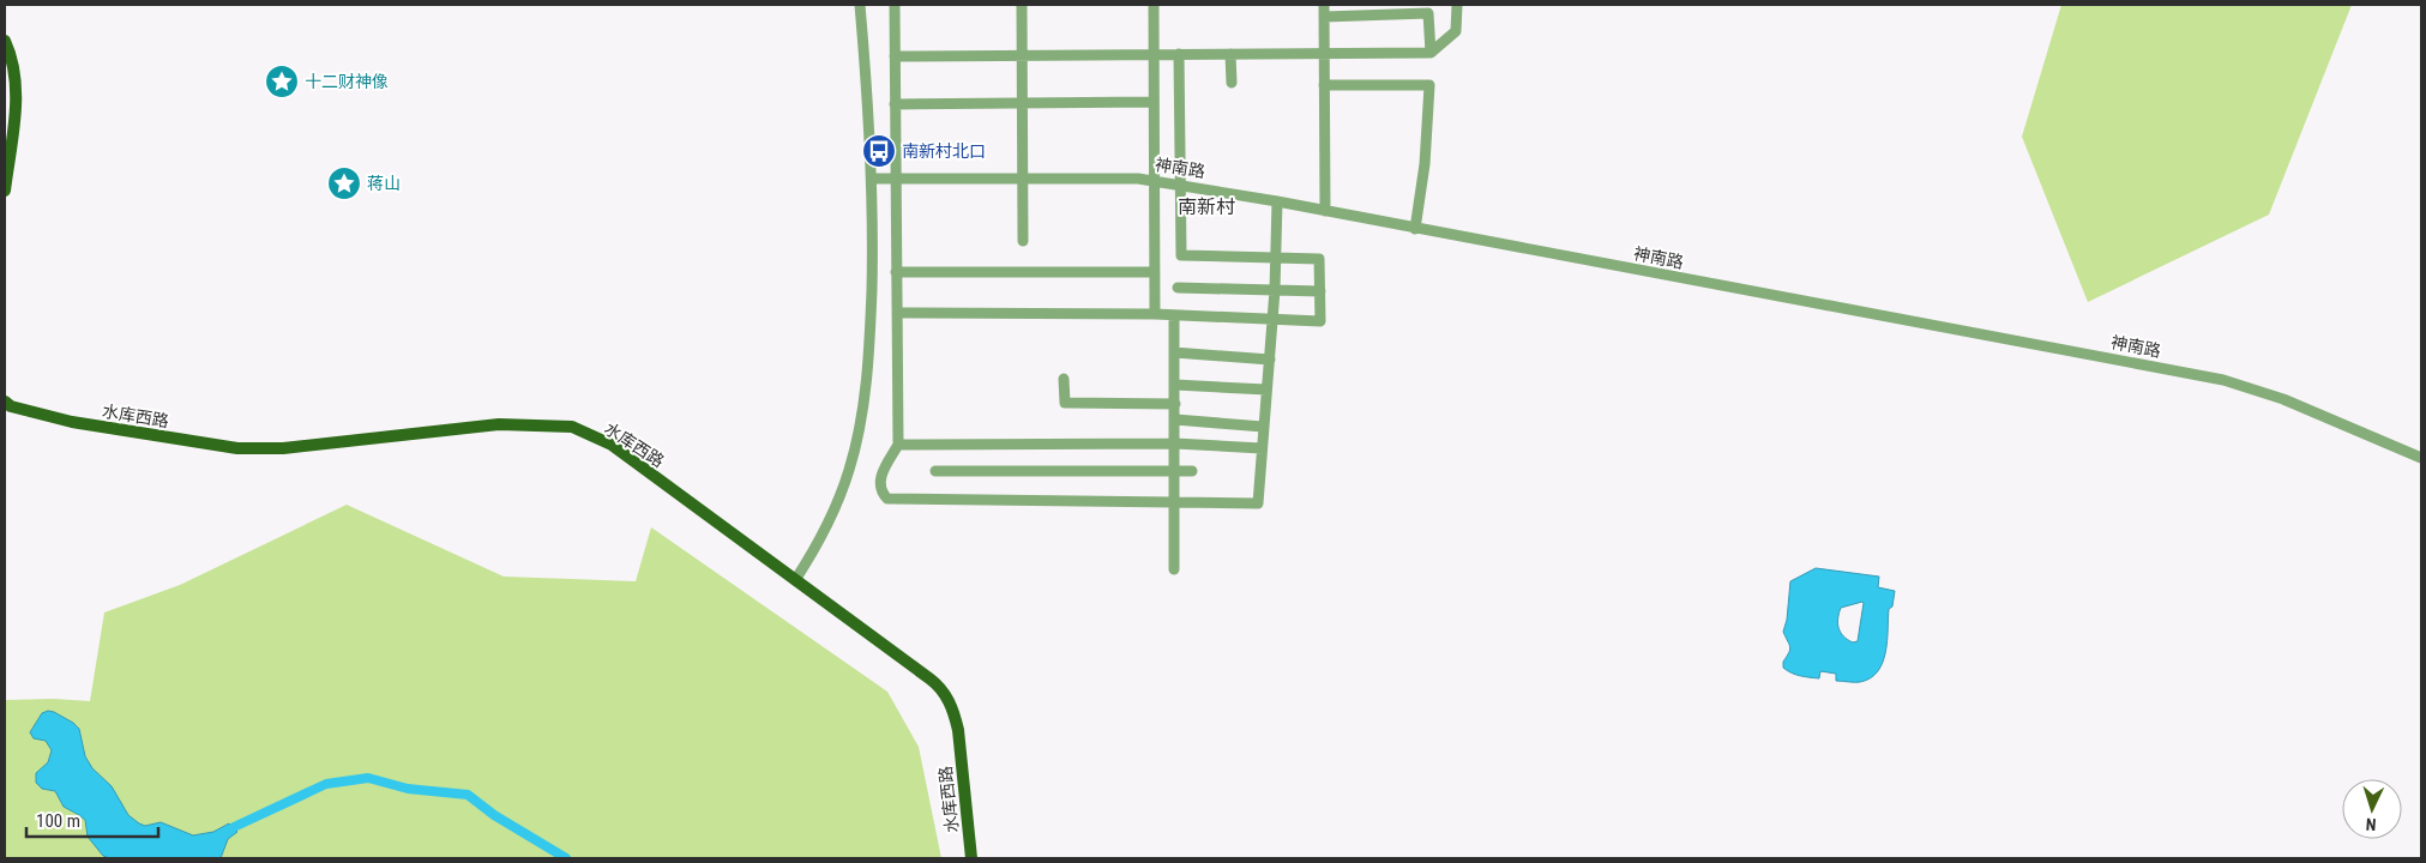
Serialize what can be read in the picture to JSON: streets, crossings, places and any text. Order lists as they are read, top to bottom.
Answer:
{
  "streets": {
    "main road": ["水库西路"],
    "street": ["神南路"]
  },
  "districts": ["南新村"],
  "places": {
    "place": ["十二财神像", "蒋山"],
    "bus stop": ["南新村北口"]
  },
  "scale_bar": "100 m",
  "north": "bottom"
}
